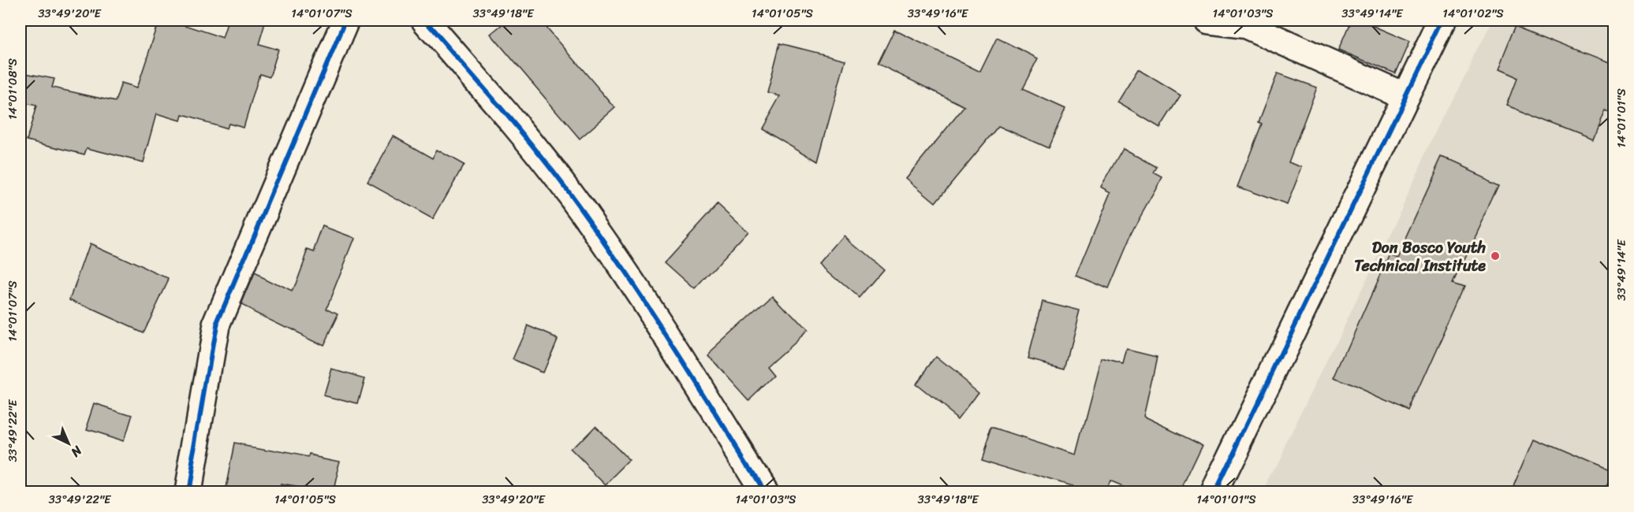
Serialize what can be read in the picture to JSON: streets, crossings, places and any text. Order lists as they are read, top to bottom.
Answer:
{
  "places": ["Don Bosco Youth Technical Institute"],
  "north": "bottom right",
  "coordinates": [
    "33°49'20\"E",
    "14°01'07\"S",
    "33°49'18\"E",
    "14°01'05\"S",
    "33°49'16\"E",
    "14°01'03\"S",
    "33°49'14\"E",
    "14°01'02\"S",
    "14°01'08\"S",
    "14°01'01\"S",
    "33°49'22\"E"
  ]
}
